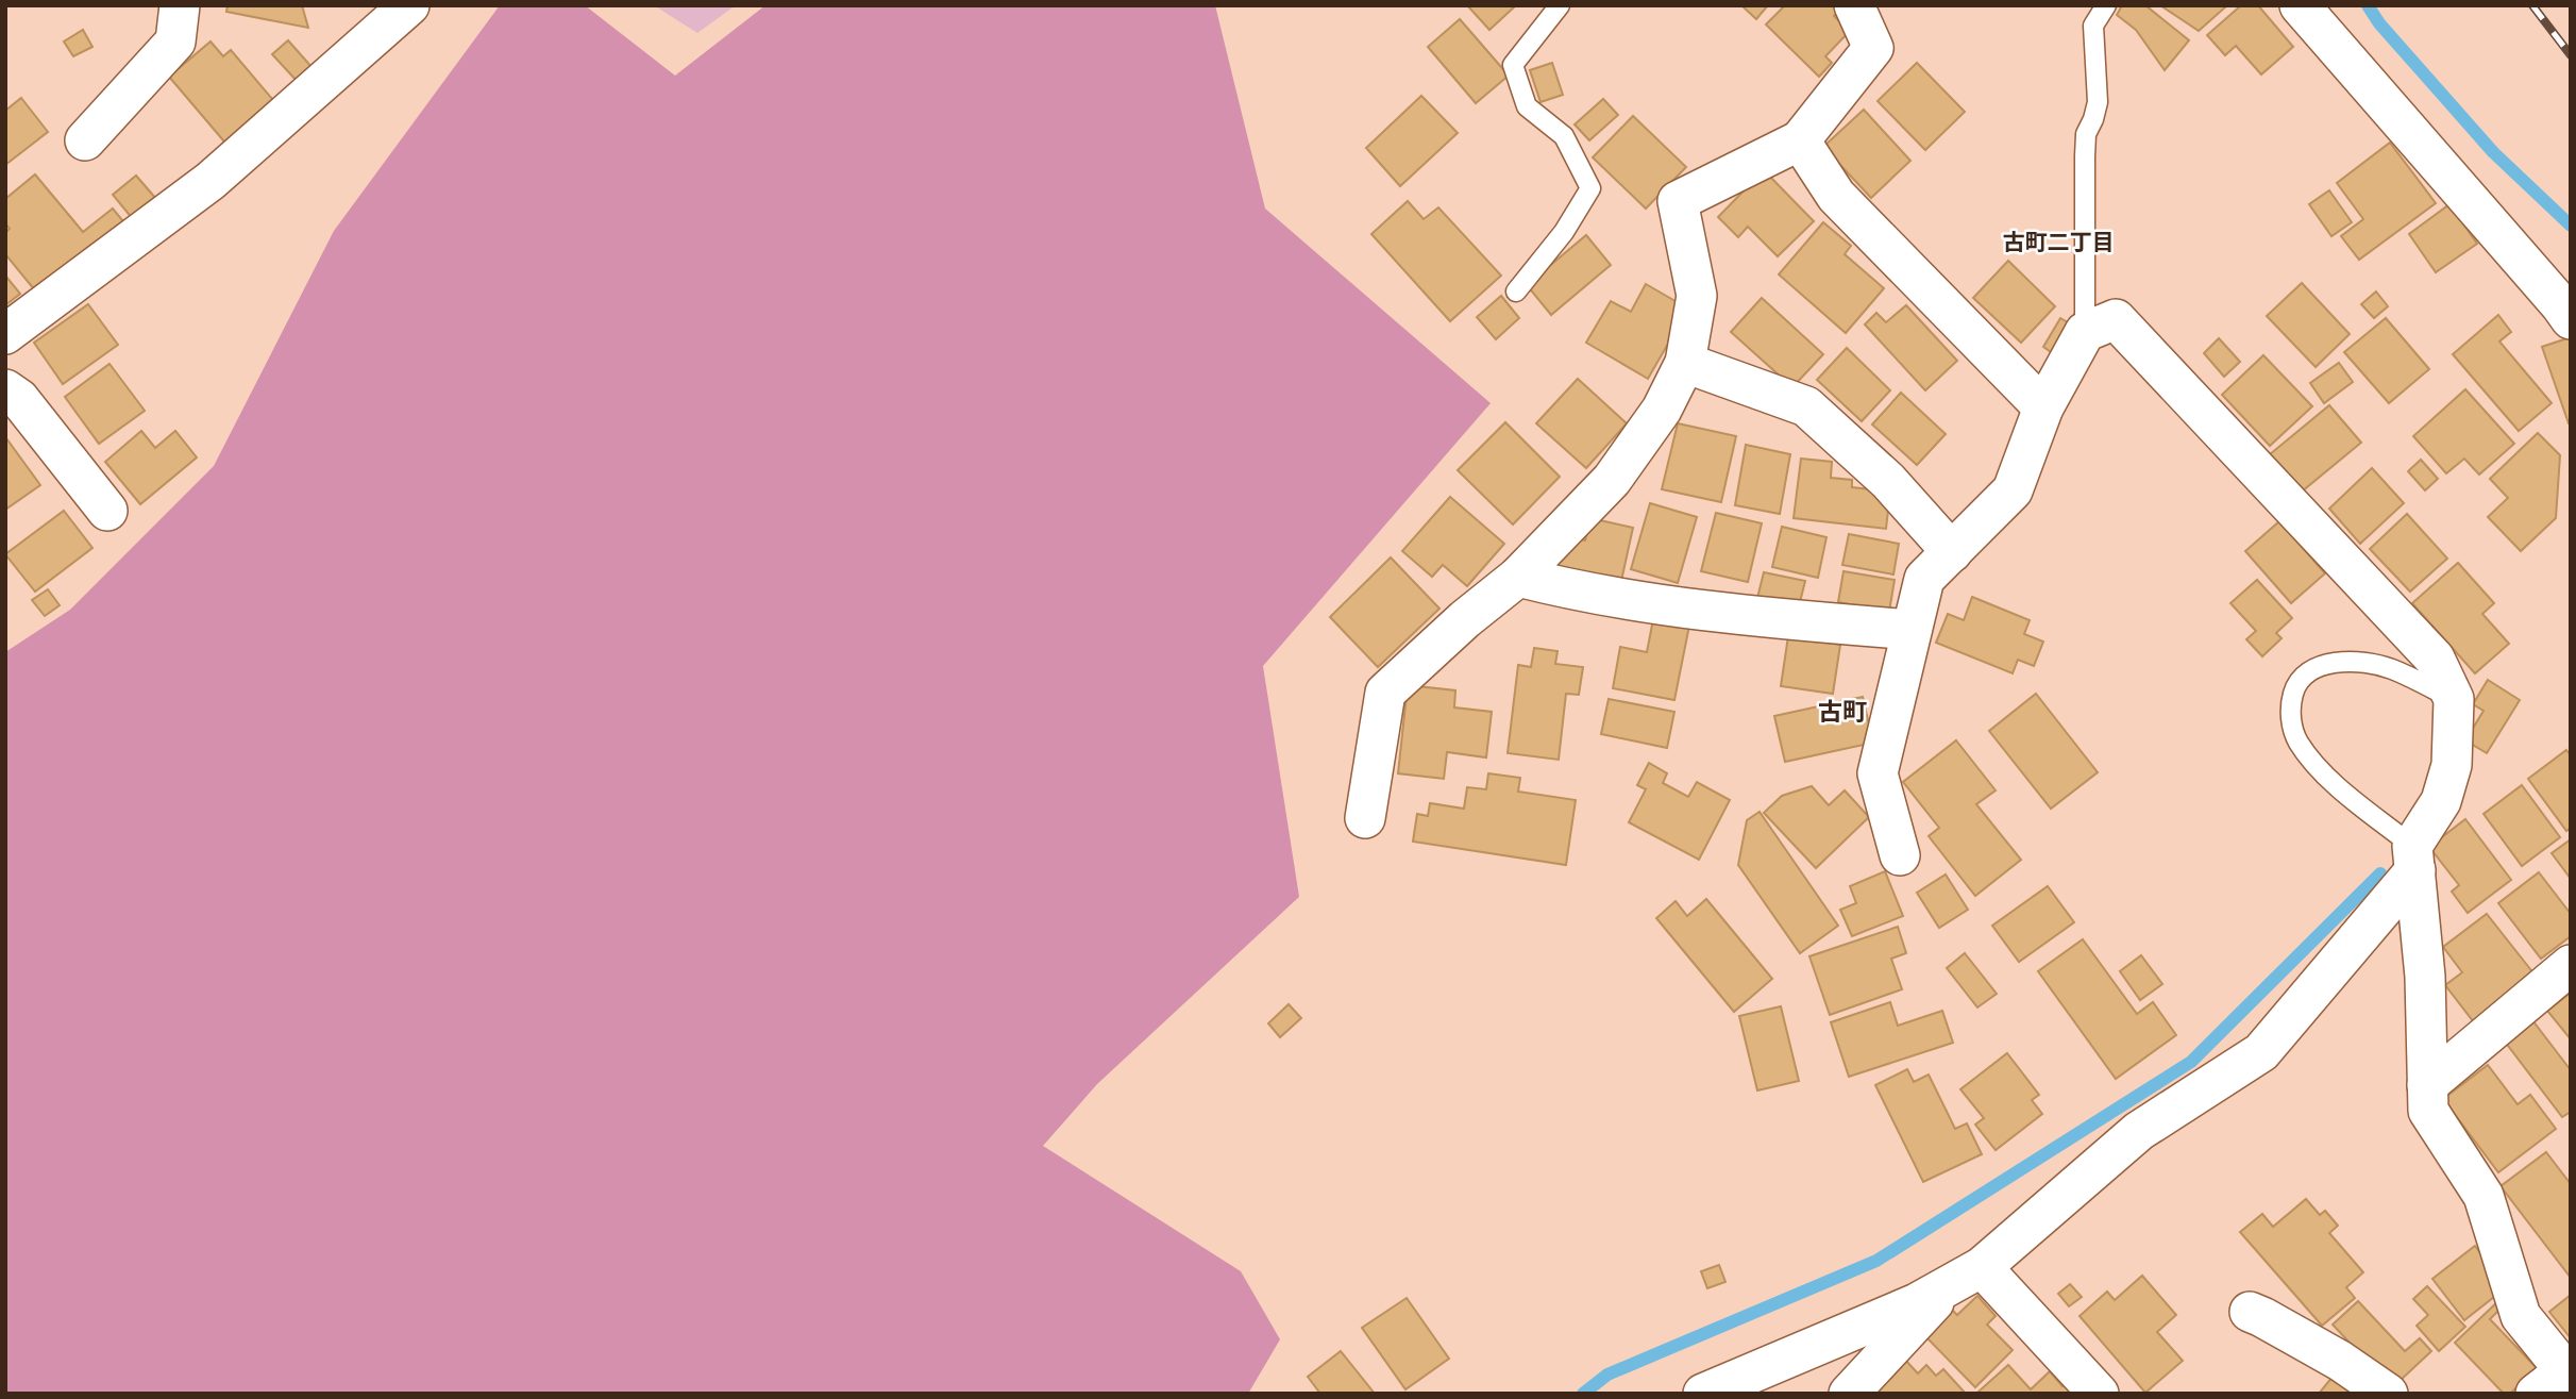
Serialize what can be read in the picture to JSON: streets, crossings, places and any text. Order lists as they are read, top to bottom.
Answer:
{
  "districts": ["古町二丁目", "古町"]
}
